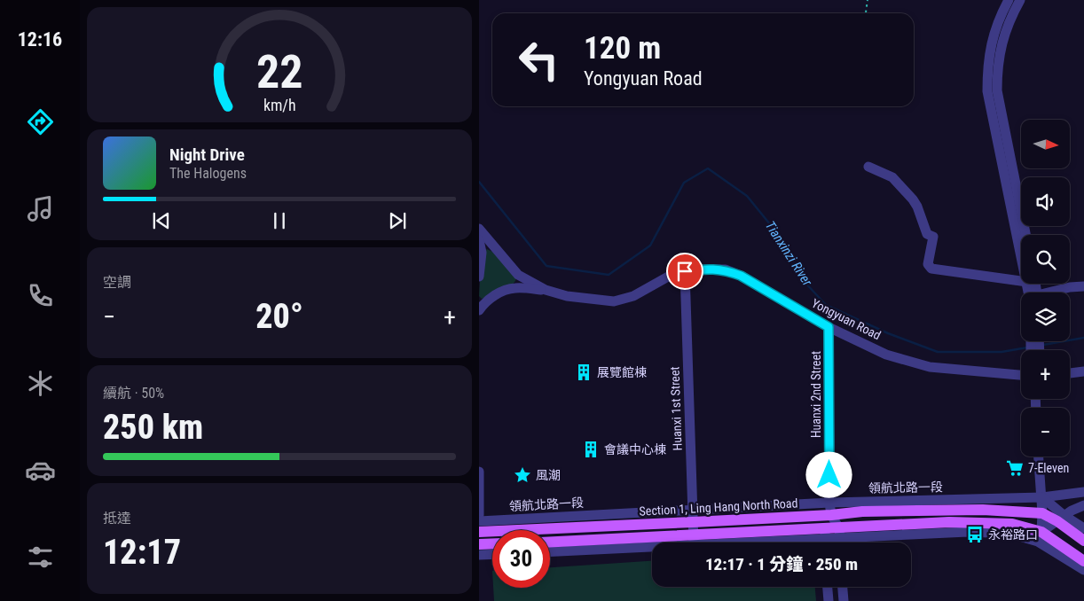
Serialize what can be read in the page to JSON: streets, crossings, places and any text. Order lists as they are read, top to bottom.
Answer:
{
  "streets": {
    "main road": ["Section 1, Ling Hang North Road"],
    "street": [
      "Yongyuan Road",
      "Huanxi 2nd Street",
      "Huanxi 1st Street",
      "領航北路一段"
    ]
  },
  "crossings": [
    ["Yongyuan Road", "Huanxi 2nd Street"],
    ["Yongyuan Road", "Huanxi 1st Street"],
    ["Huanxi 2nd Street", "領航北路一段"],
    ["Huanxi 2nd Street", "Section 1, Ling Hang North Road"],
    ["Huanxi 1st Street", "領航北路一段"],
    ["Huanxi 1st Street", "Section 1, Ling Hang North Road"]
  ],
  "water": ["Tianxinzi River"],
  "places": {
    "building": ["展覽館棟", "會議中心棟"],
    "supermarket": ["7-Eleven"],
    "place": ["風潮"],
    "bus stop": ["永裕路口"]
  },
  "north": "right",
  "page": {
    "tabs": "12:16",
    "turn": ["120 m", "Yongyuan Road"],
    "map_buttons": ["+", "−"],
    "song": ["Night Drive", "The Halogens"],
    "tile": [
      "空調",
      ["續航 · 50%", "250 km"],
      ["抵達", "12:17"]
    ],
    "heat": ["−", "20°", "+"],
    "limit": "30",
    "trip": "12:17 · 1 分鐘 · 250 m",
    "gauge": ["22", "km/h"]
  }
}
